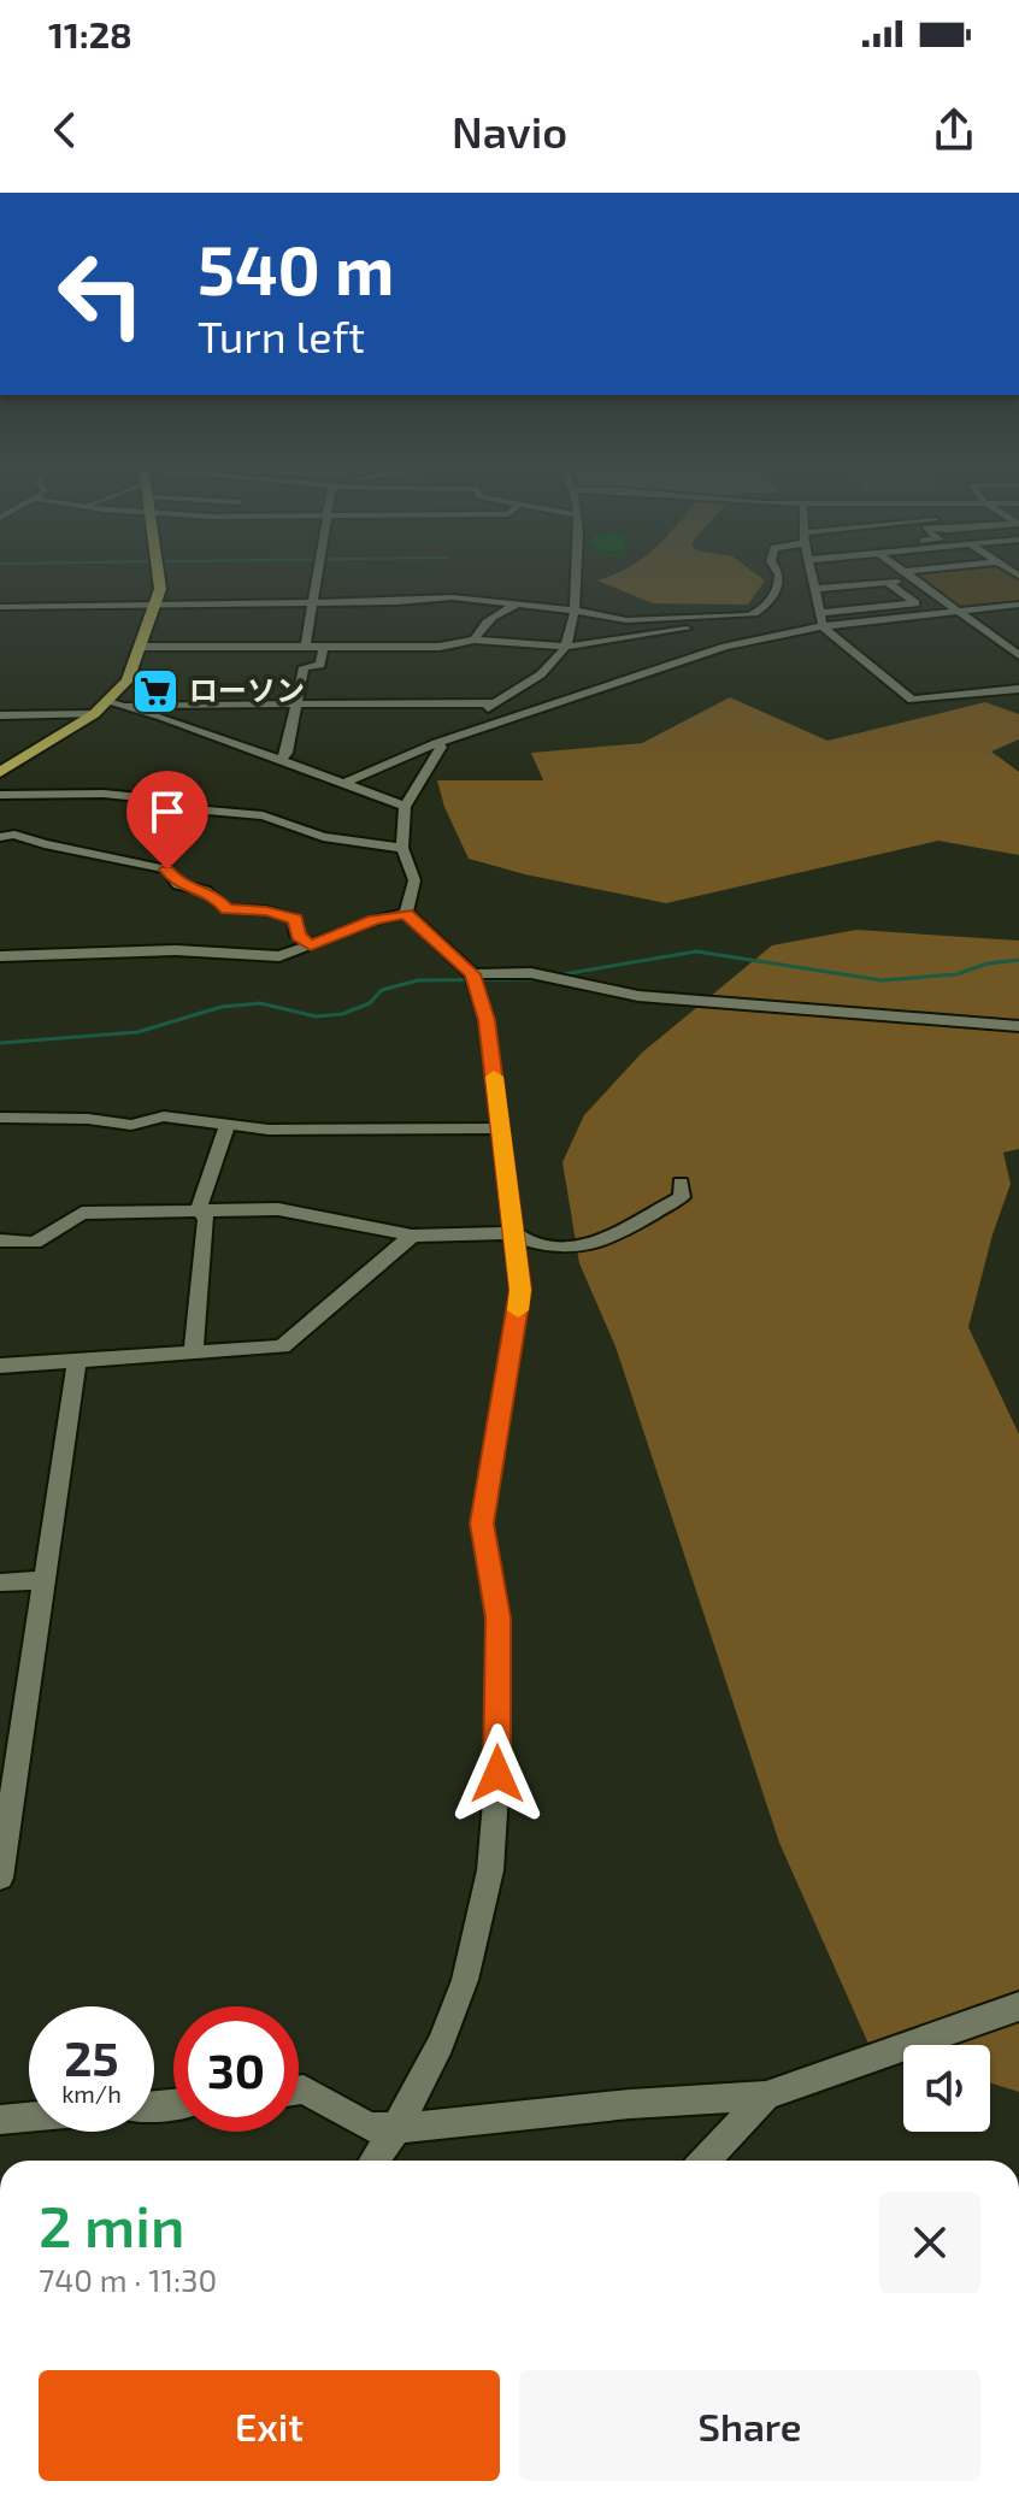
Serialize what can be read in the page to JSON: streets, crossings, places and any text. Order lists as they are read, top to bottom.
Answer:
{
  "places": {
    "supermarket": ["ローソン"]
  },
  "page": {
    "status": "11:28",
    "header": "Navio",
    "turn": ["540 m", "Turn left"],
    "speed": "25 km/h",
    "limit": "30",
    "heading": ["2 min", "740 m · 11:30"],
    "buttons": ["Exit", "Share"]
  }
}
